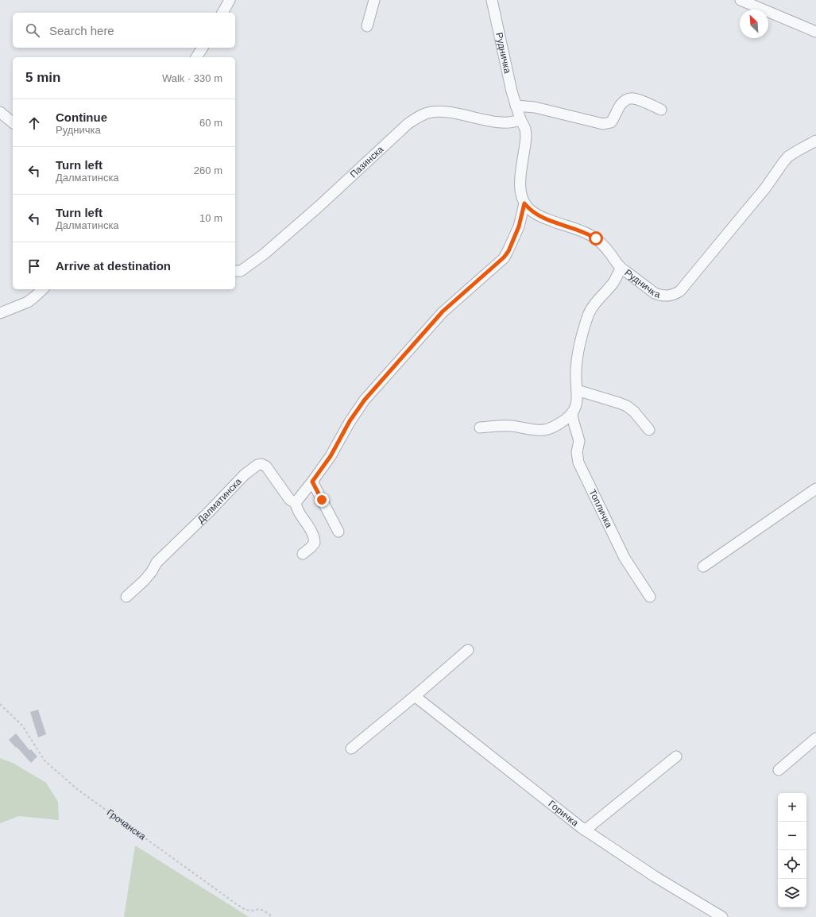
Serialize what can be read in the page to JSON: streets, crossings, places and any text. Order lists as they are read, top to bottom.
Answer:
{
  "streets": {
    "street": [
      "Рудничка",
      "Пазинска",
      "Далматинска",
      "Топличка",
      "Горичка"
    ],
    "path": ["Грочанска"]
  },
  "crossings": [
    ["Рудничка", "Пазинска"]
  ],
  "north": "top left",
  "page": {
    "search": "Search here",
    "heading": ["5 min", "Walk · 330 m"],
    "list": [
      ["Continue", "Рудничка", "60 m"],
      ["Turn left", "Далматинска", "260 m"],
      ["Turn left", "Далматинска", "10 m"],
      "Arrive at destination"
    ],
    "map_buttons": ["+", "−"]
  }
}
